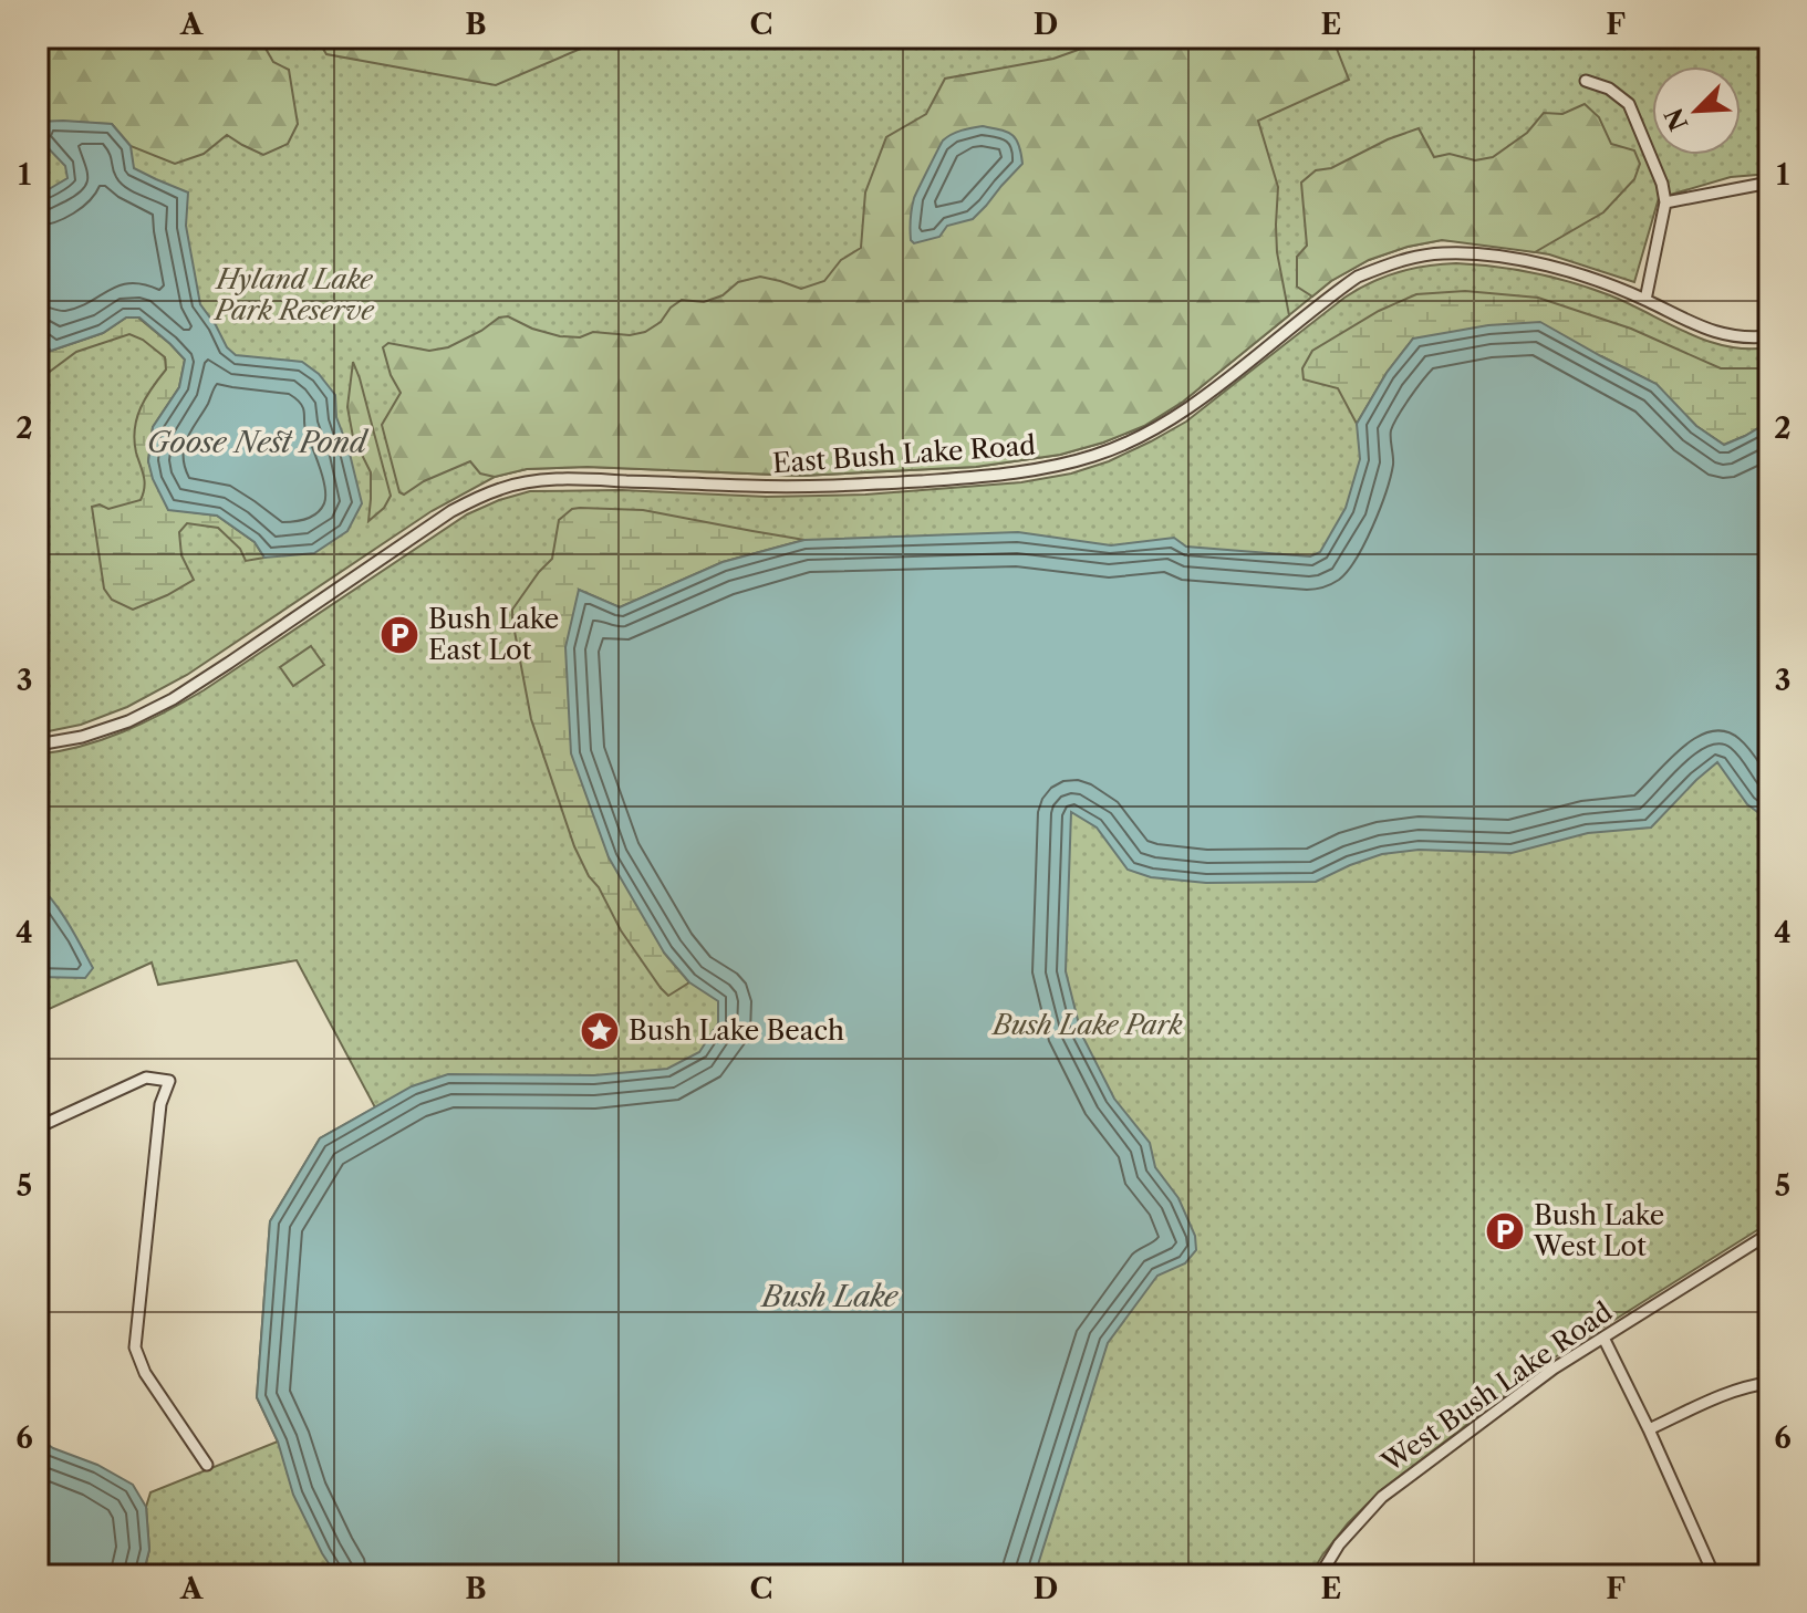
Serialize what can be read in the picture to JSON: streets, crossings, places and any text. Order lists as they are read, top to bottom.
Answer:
{
  "streets": {
    "street": ["East Bush Lake Road", "West Bush Lake Road"]
  },
  "water": ["Goose Nest Pond", "Bush Lake"],
  "parks": ["Hyland Lake Park Reserve", "Bush Lake Park"],
  "places": {
    "parking": ["Bush Lake East Lot", "Bush Lake West Lot"],
    "place": ["Bush Lake Beach"]
  },
  "north": "bottom left",
  "grid": {
    "columns": [
      "A",
      "B",
      "C",
      "D",
      "E",
      "F"
    ],
    "rows": [
      "1",
      "2",
      "3",
      "4",
      "5",
      "6"
    ]
  }
}
